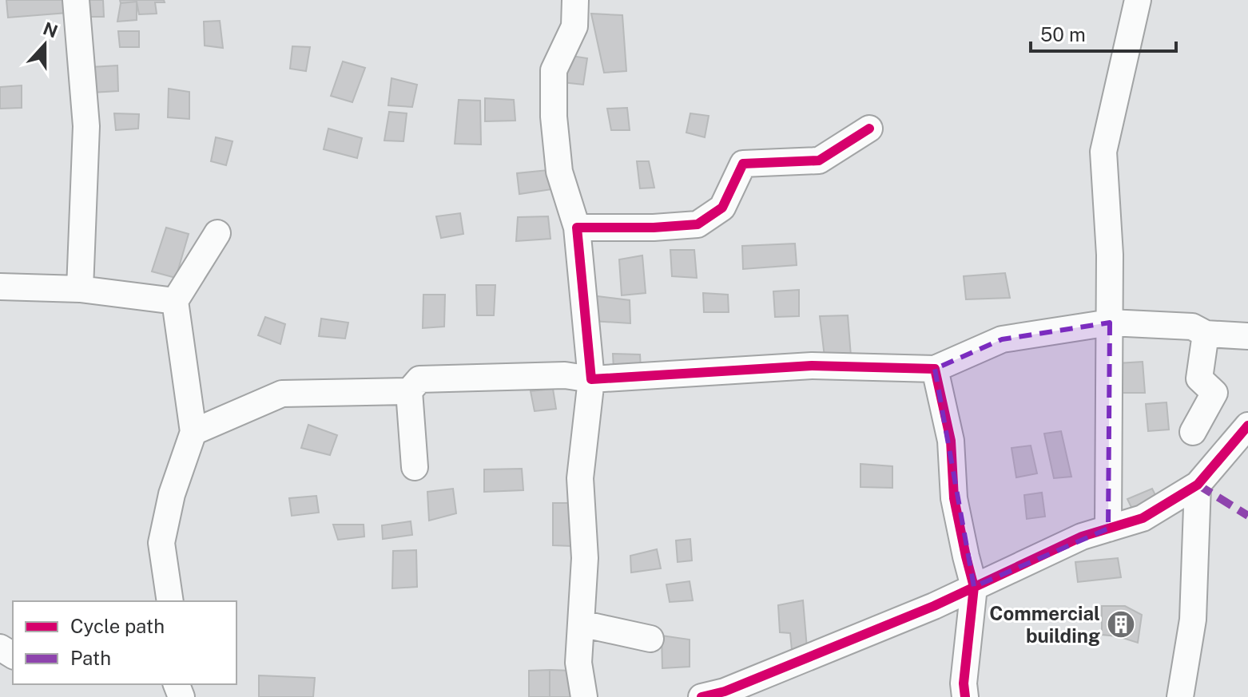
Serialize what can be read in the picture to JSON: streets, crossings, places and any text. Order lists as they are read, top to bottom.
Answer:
{
  "places": {
    "building": ["Commercial building"]
  },
  "legend": ["Cycle path", "Path"],
  "scale_bar": "50 m",
  "north": "top"
}
